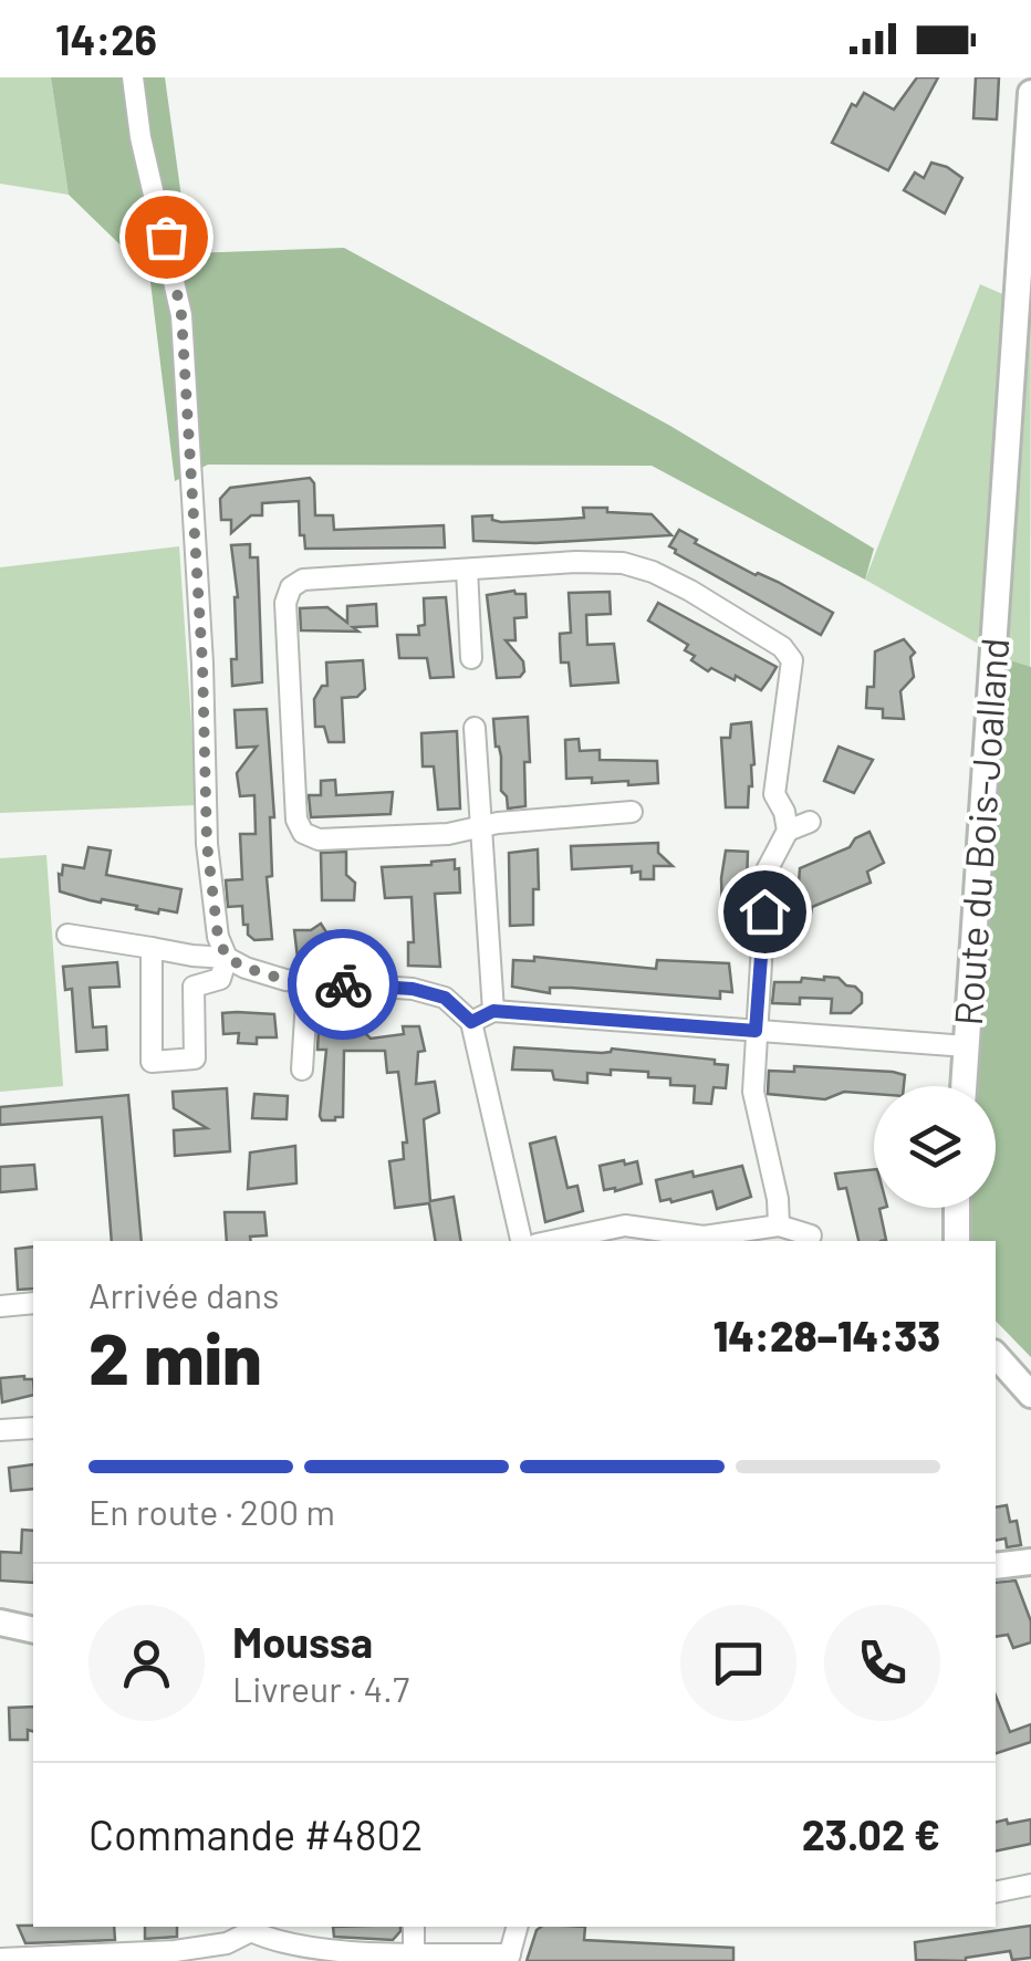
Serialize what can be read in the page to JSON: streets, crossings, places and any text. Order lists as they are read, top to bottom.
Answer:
{
  "streets": {
    "street": ["Route du Bois-Joalland"]
  },
  "page": {
    "status": "14:26",
    "heading": ["2 min", "Arrivée dans", "14:28–14:33"],
    "panel": [
      "Moussa",
      "Livreur · 4.7",
      "Commande #4802",
      "23.02 €"
    ],
    "bar": "En route · 200 m"
  }
}
